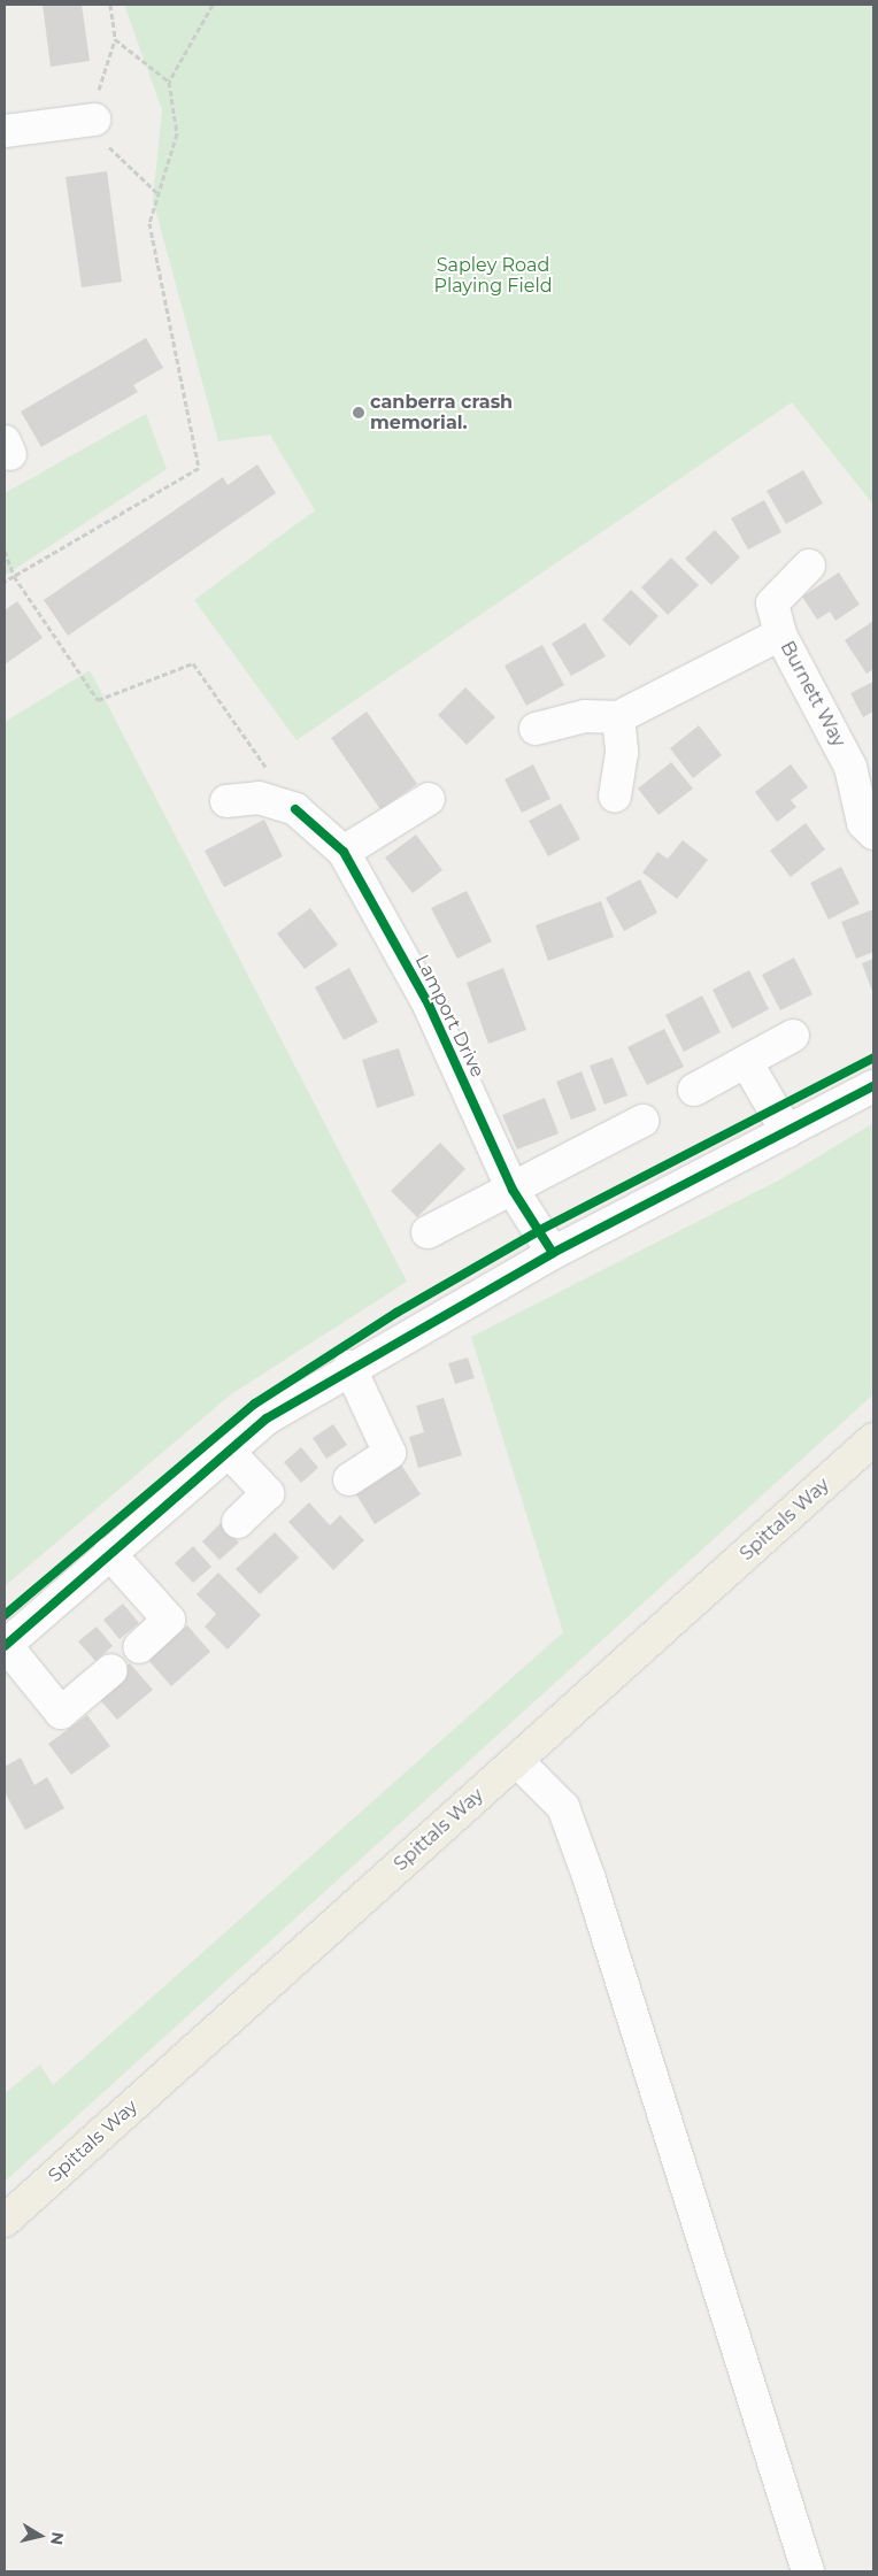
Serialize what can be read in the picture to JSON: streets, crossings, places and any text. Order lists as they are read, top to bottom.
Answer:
{
  "streets": {
    "highway": ["Spittals Way"],
    "street": ["Burnett Way", "Lamport Drive"]
  },
  "parks": ["Sapley Road Playing Field"],
  "places": ["canberra crash memorial."],
  "north": "right"
}
